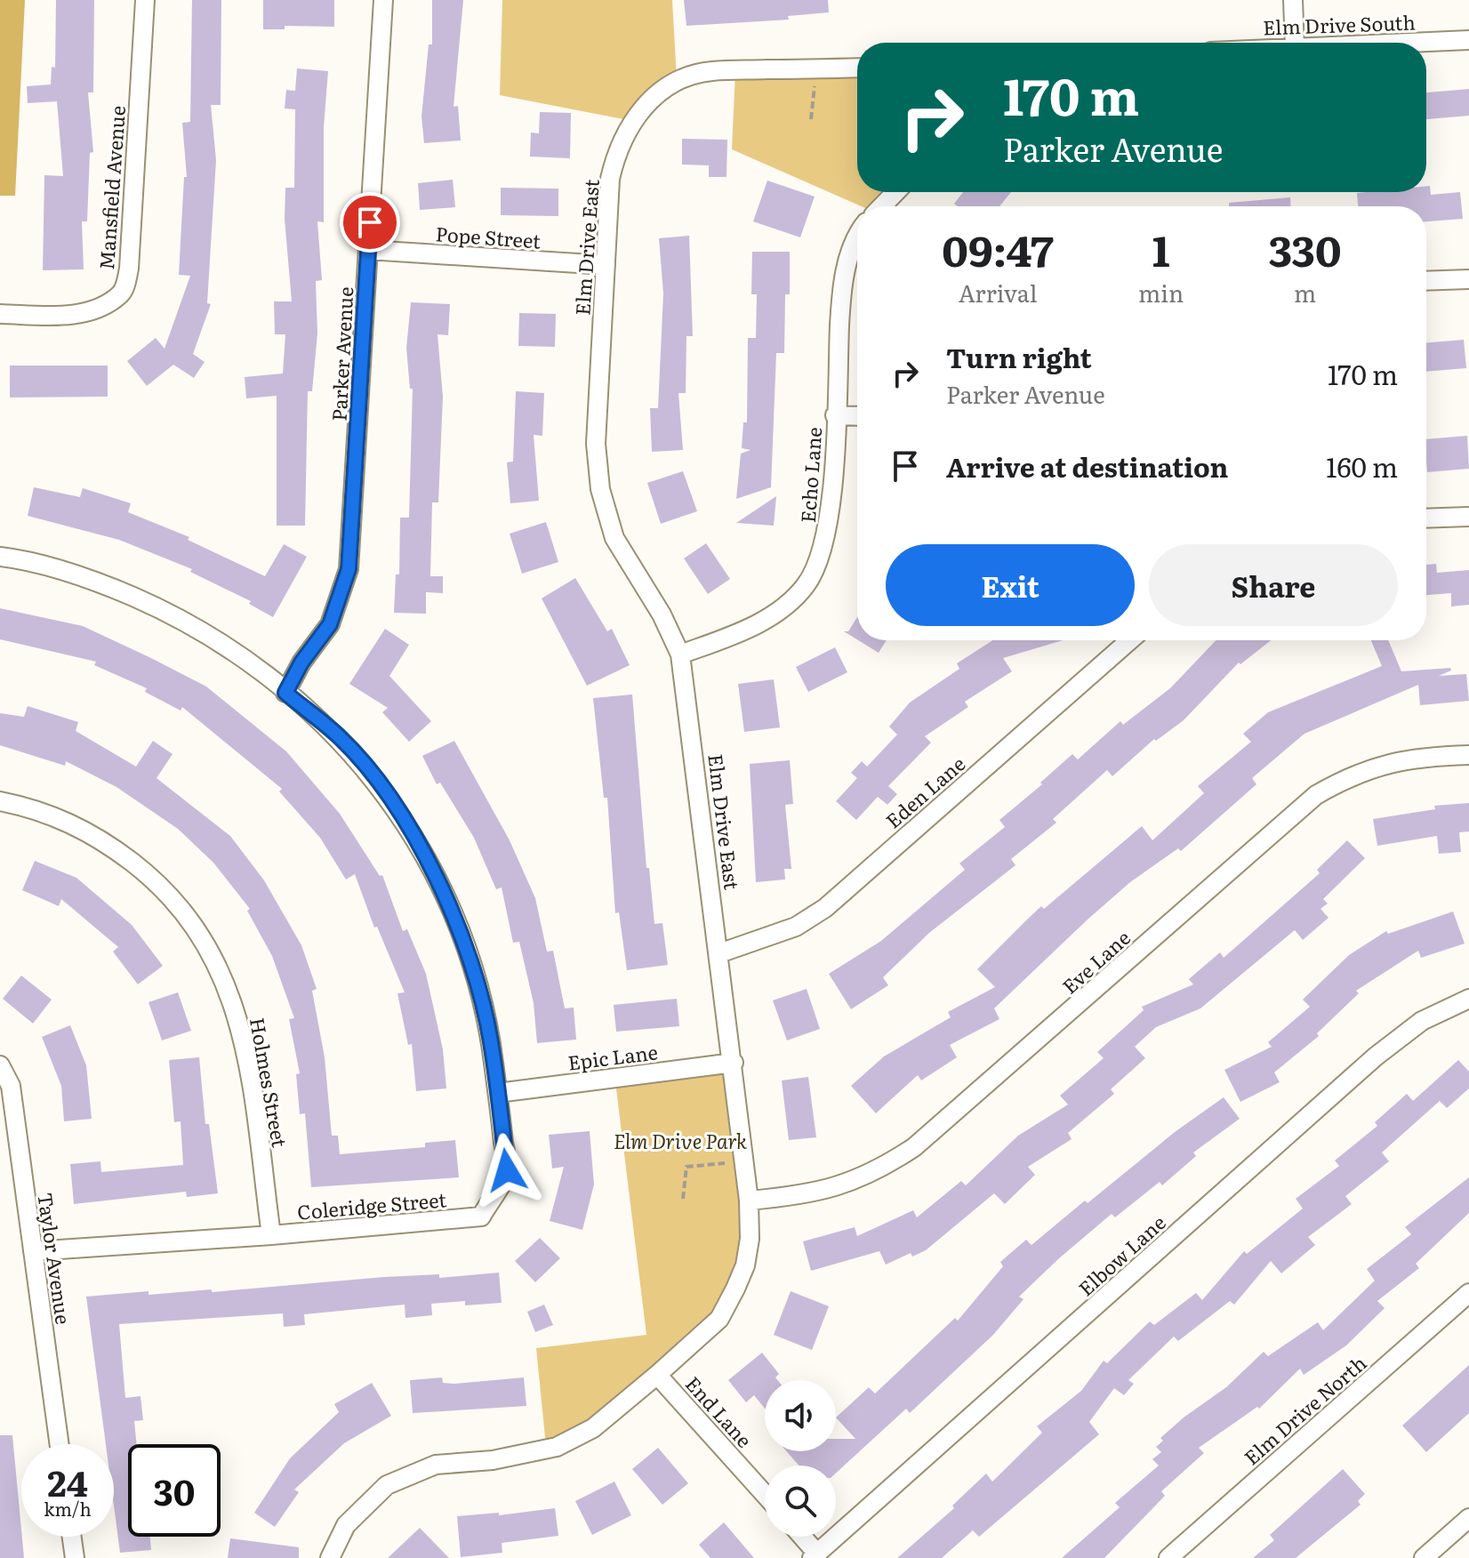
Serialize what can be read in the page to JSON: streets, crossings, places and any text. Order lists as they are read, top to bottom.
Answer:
{
  "streets": {
    "street": [
      "Elm Drive South",
      "Mansfield Avenue",
      "Pope Street",
      "Elm Drive East",
      "Parker Avenue",
      "Echo Lane",
      "Eden Lane",
      "Eve Lane",
      "Epic Lane",
      "Holmes Street",
      "Coleridge Street",
      "Elbow Lane",
      "Taylor Avenue",
      "Elm Drive North",
      "End Lane"
    ]
  },
  "crossings": [
    ["Pope Street", "Elm Drive East"],
    ["Pope Street", "Parker Avenue"],
    ["Elm Drive East", "Echo Lane"],
    ["Elm Drive East", "Eden Lane"],
    ["Elm Drive East", "Eve Lane"],
    ["Elm Drive East", "Epic Lane"],
    ["Elm Drive East", "End Lane"],
    ["Parker Avenue", "Coleridge Street"],
    ["Epic Lane", "Coleridge Street"],
    ["Holmes Street", "Coleridge Street"],
    ["Coleridge Street", "Taylor Avenue"]
  ],
  "parks": ["Elm Drive Park"],
  "page": {
    "turn": ["170 m", "Parker Avenue"],
    "eta": [
      "09:47",
      "Arrival",
      "1",
      "min",
      "330",
      "m"
    ],
    "list": [
      {
        "name": "Turn right",
        "note": "Parker Avenue",
        "value": "170 m"
      },
      {
        "name": "Arrive at destination",
        "value": "160 m"
      }
    ],
    "buttons": ["Exit", "Share"],
    "speed": "24 km/h",
    "limit": "30"
  }
}
